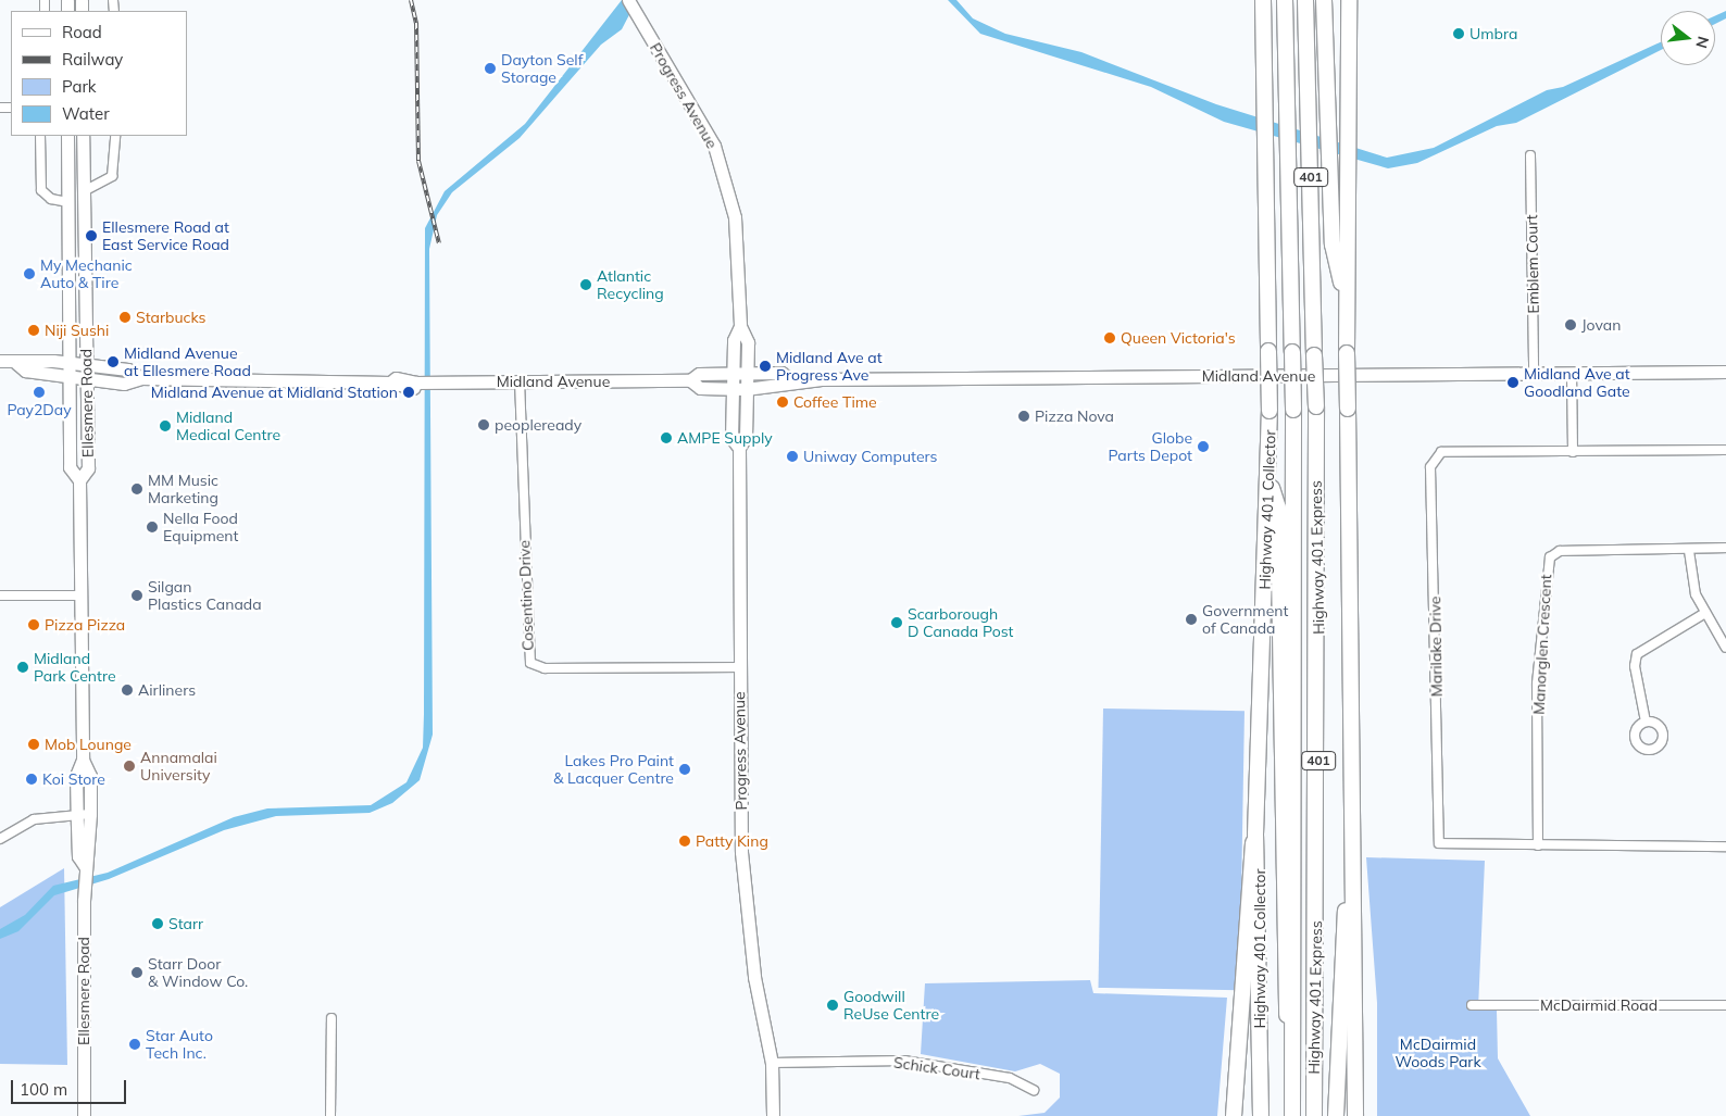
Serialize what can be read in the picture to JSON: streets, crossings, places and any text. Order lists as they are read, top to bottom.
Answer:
{
  "streets": {
    "highway": ["401", "Highway 401 Collector", "Highway 401 Express"],
    "main road": ["Progress Avenue", "Midland Avenue", "Ellesmere Road"],
    "street": [
      "Emblem Court",
      "Cosentino Drive",
      "Manorglen Crescent",
      "Marilake Drive",
      "McDairmid Road",
      "Schick Court"
    ]
  },
  "crossings": [
    ["Progress Avenue", "Midland Avenue"],
    ["Progress Avenue", "Cosentino Drive"],
    ["Progress Avenue", "Schick Court"],
    ["Emblem Court", "Midland Avenue"],
    ["Midland Avenue", "Ellesmere Road"],
    ["Midland Avenue", "Cosentino Drive"],
    ["Manorglen Crescent", "Marilake Drive"]
  ],
  "parks": ["McDairmid Woods Park"],
  "places": [
    "Umbra",
    "Dayton Self Storage",
    "Ellesmere Road at East Service Road",
    "My Mechanic Auto & Tire",
    "Atlantic Recycling",
    "Starbucks",
    "Jovan",
    "Niji Sushi",
    "Queen Victoria's",
    "Midland Avenue at Ellesmere Road",
    "Midland Ave at Progress Ave",
    "Midland Ave at Goodland Gate",
    "Pay2Day",
    "Midland Avenue at Midland Station",
    "Coffee Time",
    "Pizza Nova",
    "peopleready",
    "Midland Medical Centre",
    "AMPE Supply",
    "Globe Parts Depot",
    "Uniway Computers",
    "MM Music Marketing",
    "Nella Food Equipment",
    "Silgan Plastics Canada",
    "Government of Canada",
    "Scarborough D Canada Post",
    "Pizza Pizza",
    "Midland Park Centre",
    "Airliners",
    "Mob Lounge",
    "Annamalai University",
    "Lakes Pro Paint & Lacquer Centre",
    "Koi Store",
    "Patty King",
    "Starr",
    "Starr Door & Window Co.",
    "Goodwill ReUse Centre",
    "Star Auto Tech Inc."
  ],
  "legend": [
    "Road",
    "Railway",
    "Park",
    "Water"
  ],
  "scale_bar": "100 m",
  "north": "right"
}
